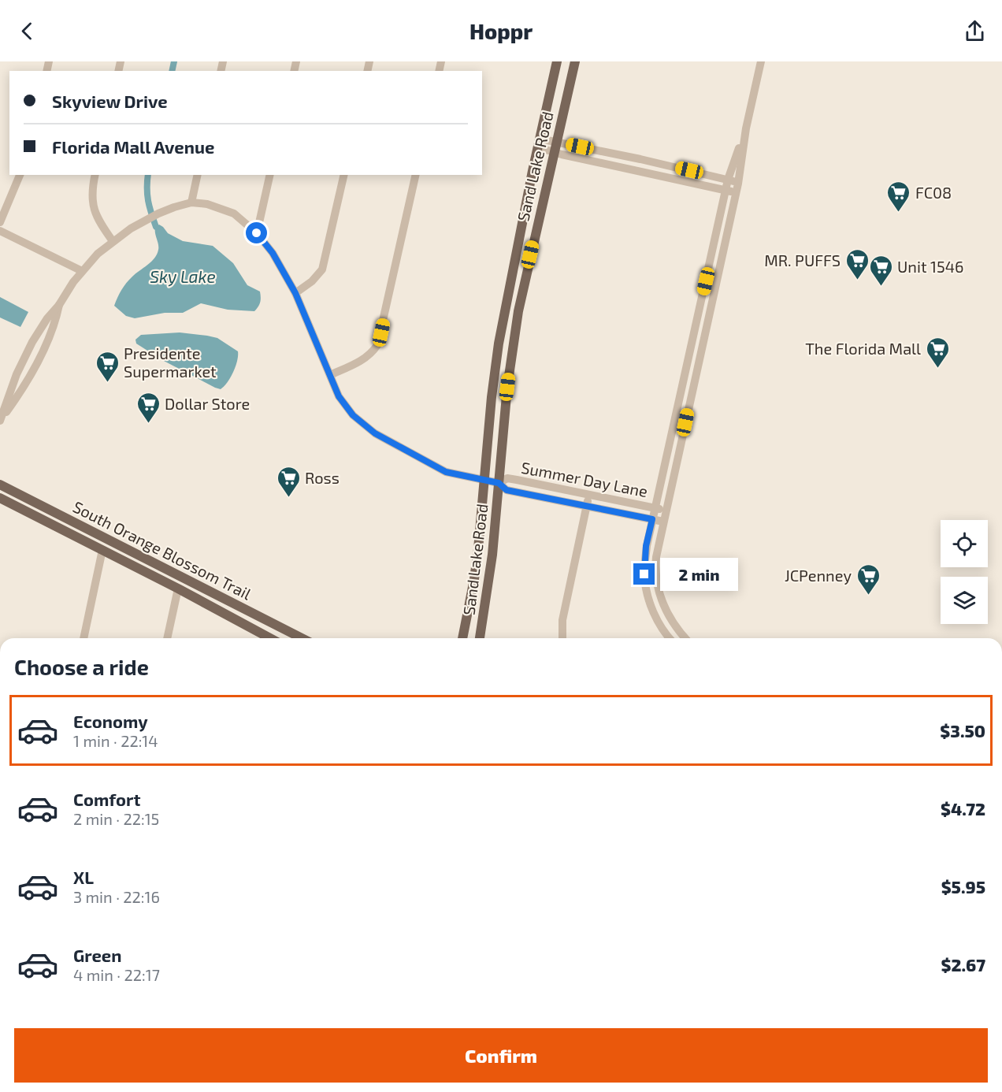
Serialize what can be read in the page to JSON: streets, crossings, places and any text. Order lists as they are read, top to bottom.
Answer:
{
  "streets": {
    "main road": ["Sand Lake Road", "South Orange Blossom Trail"],
    "street": ["Summer Day Lane"]
  },
  "crossings": [
    ["Sand Lake Road", "Summer Day Lane"]
  ],
  "water": ["Sky Lake"],
  "places": {
    "supermarket": [
      "FC08",
      "MR. PUFFS",
      "Unit 1546",
      "The Florida Mall",
      "Presidente Supermarket",
      "Dollar Store",
      "Ross",
      "JCPenney"
    ]
  },
  "page": {
    "header": "Hoppr",
    "banner": ["Skyview Drive", "Florida Mall Avenue"],
    "bubble": "2 min",
    "heading": "Choose a ride",
    "list": [
      {
        "name": "Economy",
        "note": "1 min · 22:14",
        "value": "$3.50"
      },
      {
        "name": "Comfort",
        "note": "2 min · 22:15",
        "value": "$4.72"
      },
      {
        "name": "XL",
        "note": "3 min · 22:16",
        "value": "$5.95"
      },
      {
        "name": "Green",
        "note": "4 min · 22:17",
        "value": "$2.67"
      }
    ],
    "buttons": "Confirm"
  }
}
